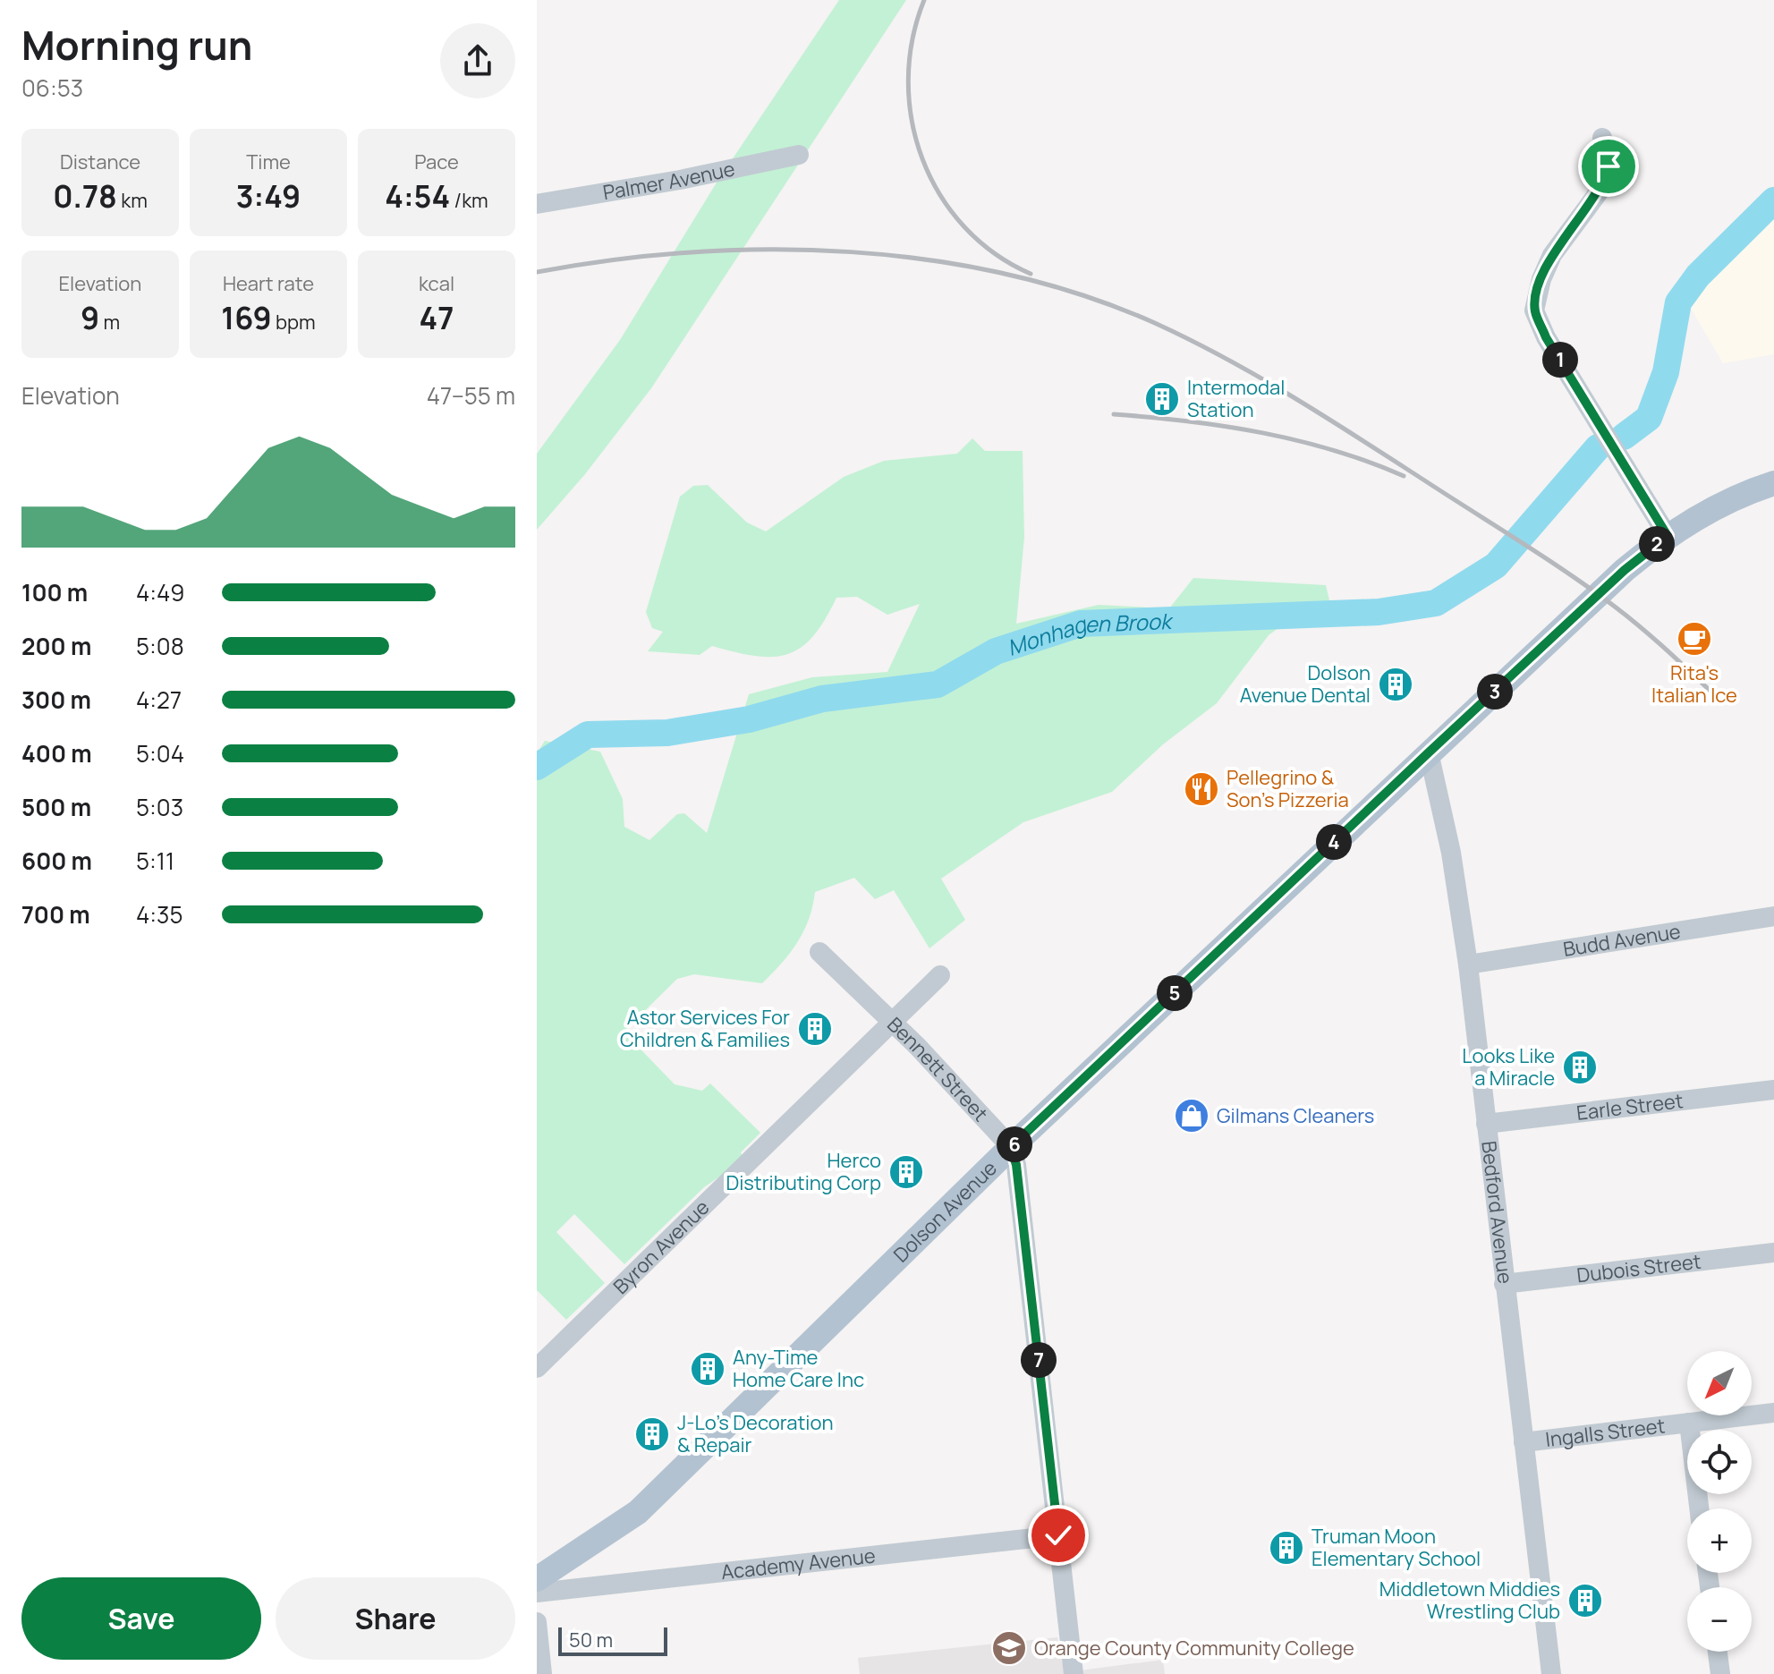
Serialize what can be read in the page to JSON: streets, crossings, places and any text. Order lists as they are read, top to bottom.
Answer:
{
  "streets": {
    "main road": ["Dolson Avenue"],
    "street": [
      "Palmer Avenue",
      "Budd Avenue",
      "Bennett Street",
      "Earle Street",
      "Bedford Avenue",
      "Byron Avenue",
      "Dubois Street",
      "Ingalls Street",
      "Academy Avenue"
    ]
  },
  "crossings": [
    ["Budd Avenue", "Bedford Avenue"],
    ["Bennett Street", "Dolson Avenue"],
    ["Bennett Street", "Byron Avenue"],
    ["Earle Street", "Bedford Avenue"],
    ["Dolson Avenue", "Bedford Avenue"],
    ["Bedford Avenue", "Dubois Street"],
    ["Bedford Avenue", "Ingalls Street"]
  ],
  "water": ["Monhagen Brook"],
  "places": {
    "building": [
      "Intermodal Station",
      "Dolson Avenue Dental",
      "Astor Services For Children & Families",
      "Looks Like a Miracle",
      "Herco Distributing Corp",
      "Any-Time Home Care Inc",
      "J-Lo’s Decoration & Repair",
      "Truman Moon Elementary School",
      "Middletown Middies Wrestling Club"
    ],
    "cafe": ["Rita's Italian Ice"],
    "restaurant": ["Pellegrino & Son's Pizzeria"],
    "shop": ["Gilmans Cleaners"],
    "school or university": ["Orange County Community College"]
  },
  "scale_bar": "50 m",
  "north": "bottom left",
  "page": {
    "heading": ["Morning run", "06:53"],
    "stats": [
      ["Distance", "0.78 km"],
      ["Time", "3:49"],
      ["Pace", "4:54 /km"],
      ["Elevation", "9 m"],
      ["Heart rate", "169 bpm"],
      ["kcal", "47"]
    ],
    "pins": [
      "1",
      "2",
      "3",
      "4",
      "5",
      "6",
      "7"
    ],
    "chart": ["Elevation", "47–55 m"],
    "list": [
      {
        "name": "100 m",
        "note": "4:49"
      },
      {
        "name": "200 m",
        "note": "5:08"
      },
      {
        "name": "300 m",
        "note": "4:27"
      },
      {
        "name": "400 m",
        "note": "5:04"
      },
      {
        "name": "500 m",
        "note": "5:03"
      },
      {
        "name": "600 m",
        "note": "5:11"
      },
      {
        "name": "700 m",
        "note": "4:35"
      }
    ],
    "map_buttons": ["+", "−"],
    "buttons": ["Save", "Share"],
    "scale": "50 m"
  }
}
